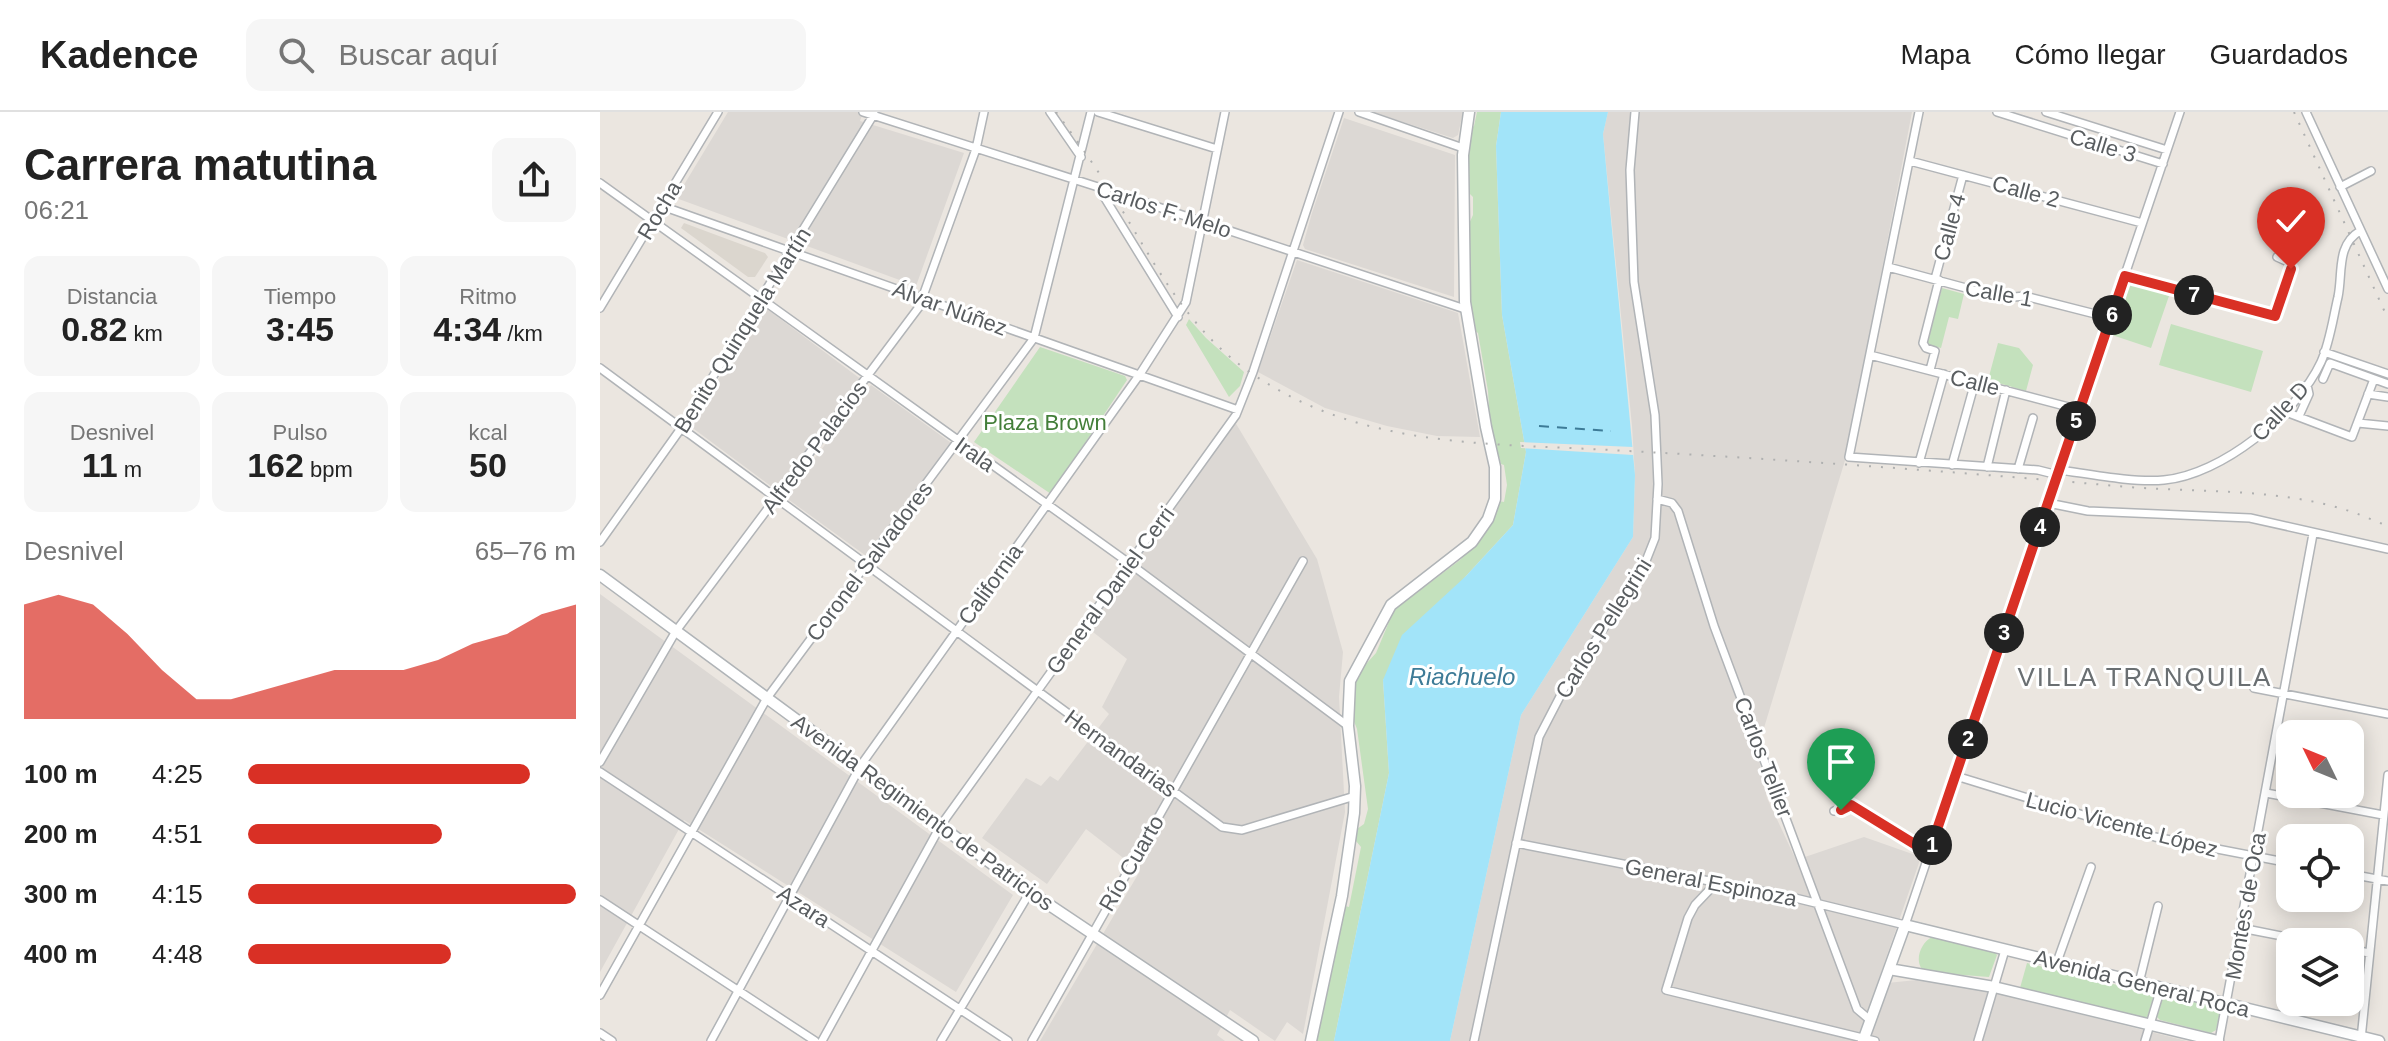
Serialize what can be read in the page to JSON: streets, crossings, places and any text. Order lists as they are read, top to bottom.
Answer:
{
  "streets": {
    "main road": ["Avenida Regimiento de Patricios", "Avenida General Roca"],
    "street": [
      "Calle 3",
      "Calle 2",
      "Carlos F. Melo",
      "Rocha",
      "Calle 4",
      "Calle 1",
      "Álvar Núñez",
      "Benito Quinquela Martín",
      "Calle",
      "Calle D",
      "Alfredo Palacios",
      "Irala",
      "Coronel Salvadores",
      "California",
      "General Daniel Cerri",
      "Carlos Pellegrini",
      "Hernandarias",
      "Carlos Tellier",
      "Lucio Vicente López",
      "Río Cuarto",
      "General Espinoza",
      "Azara",
      "Montes de Oca"
    ]
  },
  "crossings": [
    ["Calle 2", "Calle 4"],
    ["Carlos F. Melo", "Benito Quinquela Martín"],
    ["Carlos F. Melo", "Alfredo Palacios"],
    ["Carlos F. Melo", "Coronel Salvadores"],
    ["Carlos F. Melo", "California"],
    ["Carlos F. Melo", "General Daniel Cerri"],
    ["Rocha", "Álvar Núñez"],
    ["Rocha", "Irala"],
    ["Calle 4", "Calle 1"],
    ["Calle 4", "Calle"],
    ["Álvar Núñez", "Benito Quinquela Martín"],
    ["Álvar Núñez", "Alfredo Palacios"],
    ["Álvar Núñez", "Coronel Salvadores"],
    ["Álvar Núñez", "California"],
    ["Álvar Núñez", "General Daniel Cerri"],
    ["Benito Quinquela Martín", "Irala"],
    ["Benito Quinquela Martín", "Hernandarias"],
    ["Calle", "Calle D"],
    ["Alfredo Palacios", "Irala"],
    ["Alfredo Palacios", "Hernandarias"],
    ["Alfredo Palacios", "Avenida Regimiento de Patricios"],
    ["Irala", "Coronel Salvadores"],
    ["Irala", "California"],
    ["Irala", "General Daniel Cerri"],
    ["Irala", "Río Cuarto"],
    ["Coronel Salvadores", "Hernandarias"],
    ["Coronel Salvadores", "Avenida Regimiento de Patricios"],
    ["Coronel Salvadores", "Azara"],
    ["California", "Hernandarias"],
    ["California", "Avenida Regimiento de Patricios"],
    ["California", "Azara"],
    ["General Daniel Cerri", "Hernandarias"],
    ["General Daniel Cerri", "Avenida Regimiento de Patricios"],
    ["General Daniel Cerri", "Azara"],
    ["Carlos Pellegrini", "Carlos Tellier"],
    ["Carlos Pellegrini", "General Espinoza"],
    ["Hernandarias", "Río Cuarto"],
    ["Carlos Tellier", "General Espinoza"],
    ["Avenida Regimiento de Patricios", "Río Cuarto"],
    ["Lucio Vicente López", "Montes de Oca"],
    ["General Espinoza", "Avenida General Roca"],
    ["Montes de Oca", "Avenida General Roca"]
  ],
  "districts": ["VILLA TRANQUILA"],
  "water": ["Riachuelo"],
  "parks": ["Plaza Brown"],
  "north": "top left",
  "page": {
    "header": "Kadence",
    "search": "Buscar aquí",
    "nav": ["Mapa", "Cómo llegar", "Guardados"],
    "heading": ["Carrera matutina", "06:21"],
    "stats": [
      ["Distancia", "0.82 km"],
      ["Tiempo", "3:45"],
      ["Ritmo", "4:34 /km"],
      ["Desnivel", "11 m"],
      ["Pulso", "162 bpm"],
      ["kcal", "50"]
    ],
    "pins": [
      "7",
      "6",
      "5",
      "4",
      "3",
      "2",
      "1"
    ],
    "chart": ["Desnivel", "65–76 m"],
    "list": [
      {
        "name": "100 m",
        "note": "4:25"
      },
      {
        "name": "200 m",
        "note": "4:51"
      },
      {
        "name": "300 m",
        "note": "4:15"
      },
      {
        "name": "400 m",
        "note": "4:48"
      }
    ]
  }
}
